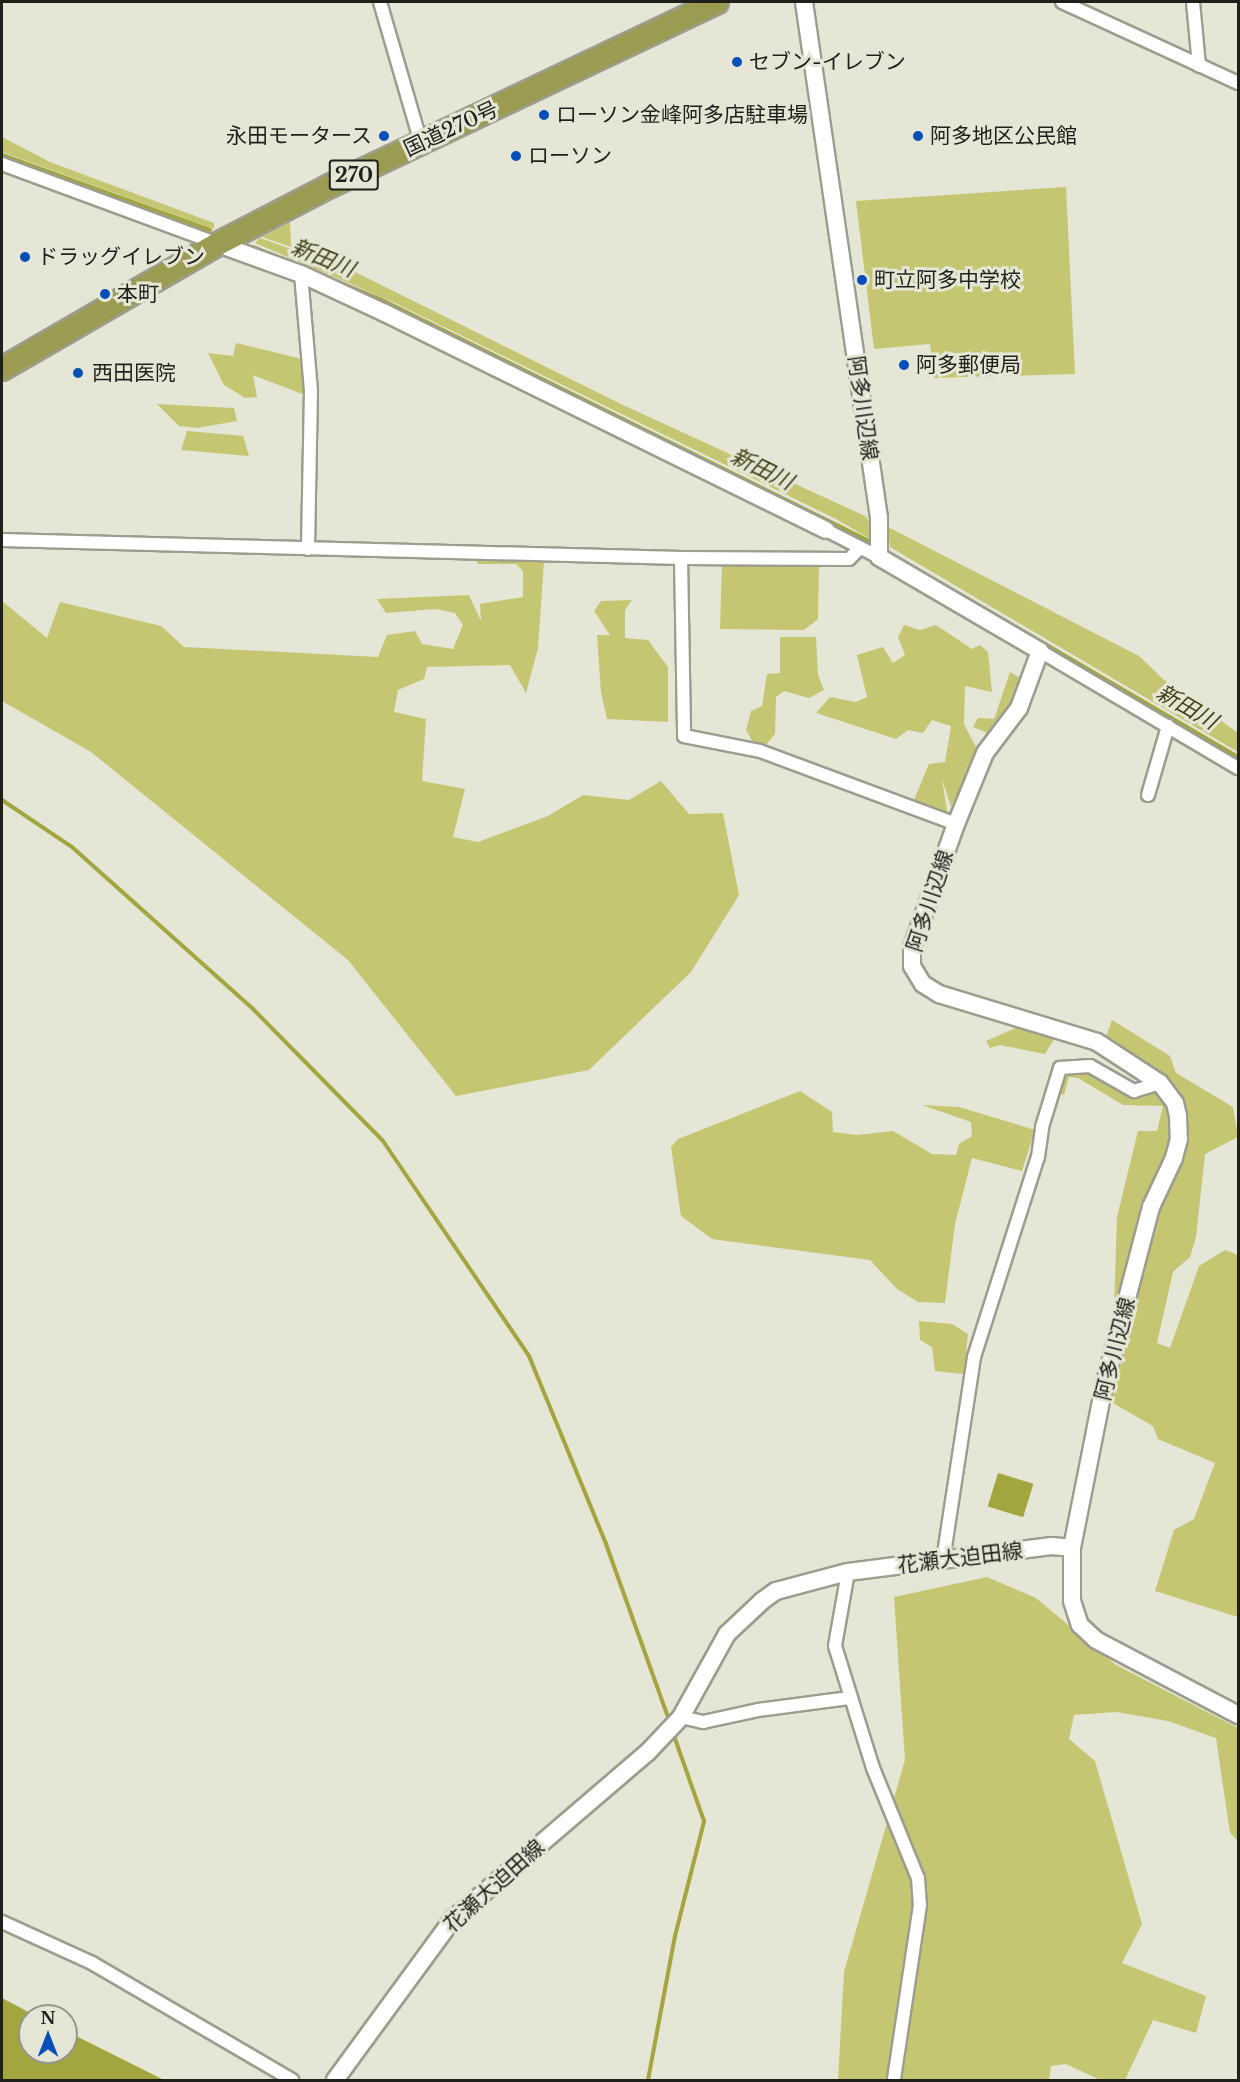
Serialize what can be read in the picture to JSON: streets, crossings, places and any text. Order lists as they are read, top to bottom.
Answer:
{
  "streets": {
    "highway": ["国道270号", "270"],
    "main road": ["阿多川辺線", "花瀬大迫田線"]
  },
  "crossings": [
    ["阿多川辺線", "花瀬大迫田線"]
  ],
  "water": ["新田川"],
  "places": [
    "セブン-イレブン",
    "ローソン金峰阿多店駐車場",
    "永田モータース",
    "阿多地区公民館",
    "ローソン",
    "ドラッグイレブン",
    "町立阿多中学校",
    "本町",
    "阿多郵便局",
    "西田医院"
  ],
  "north": "top"
}
